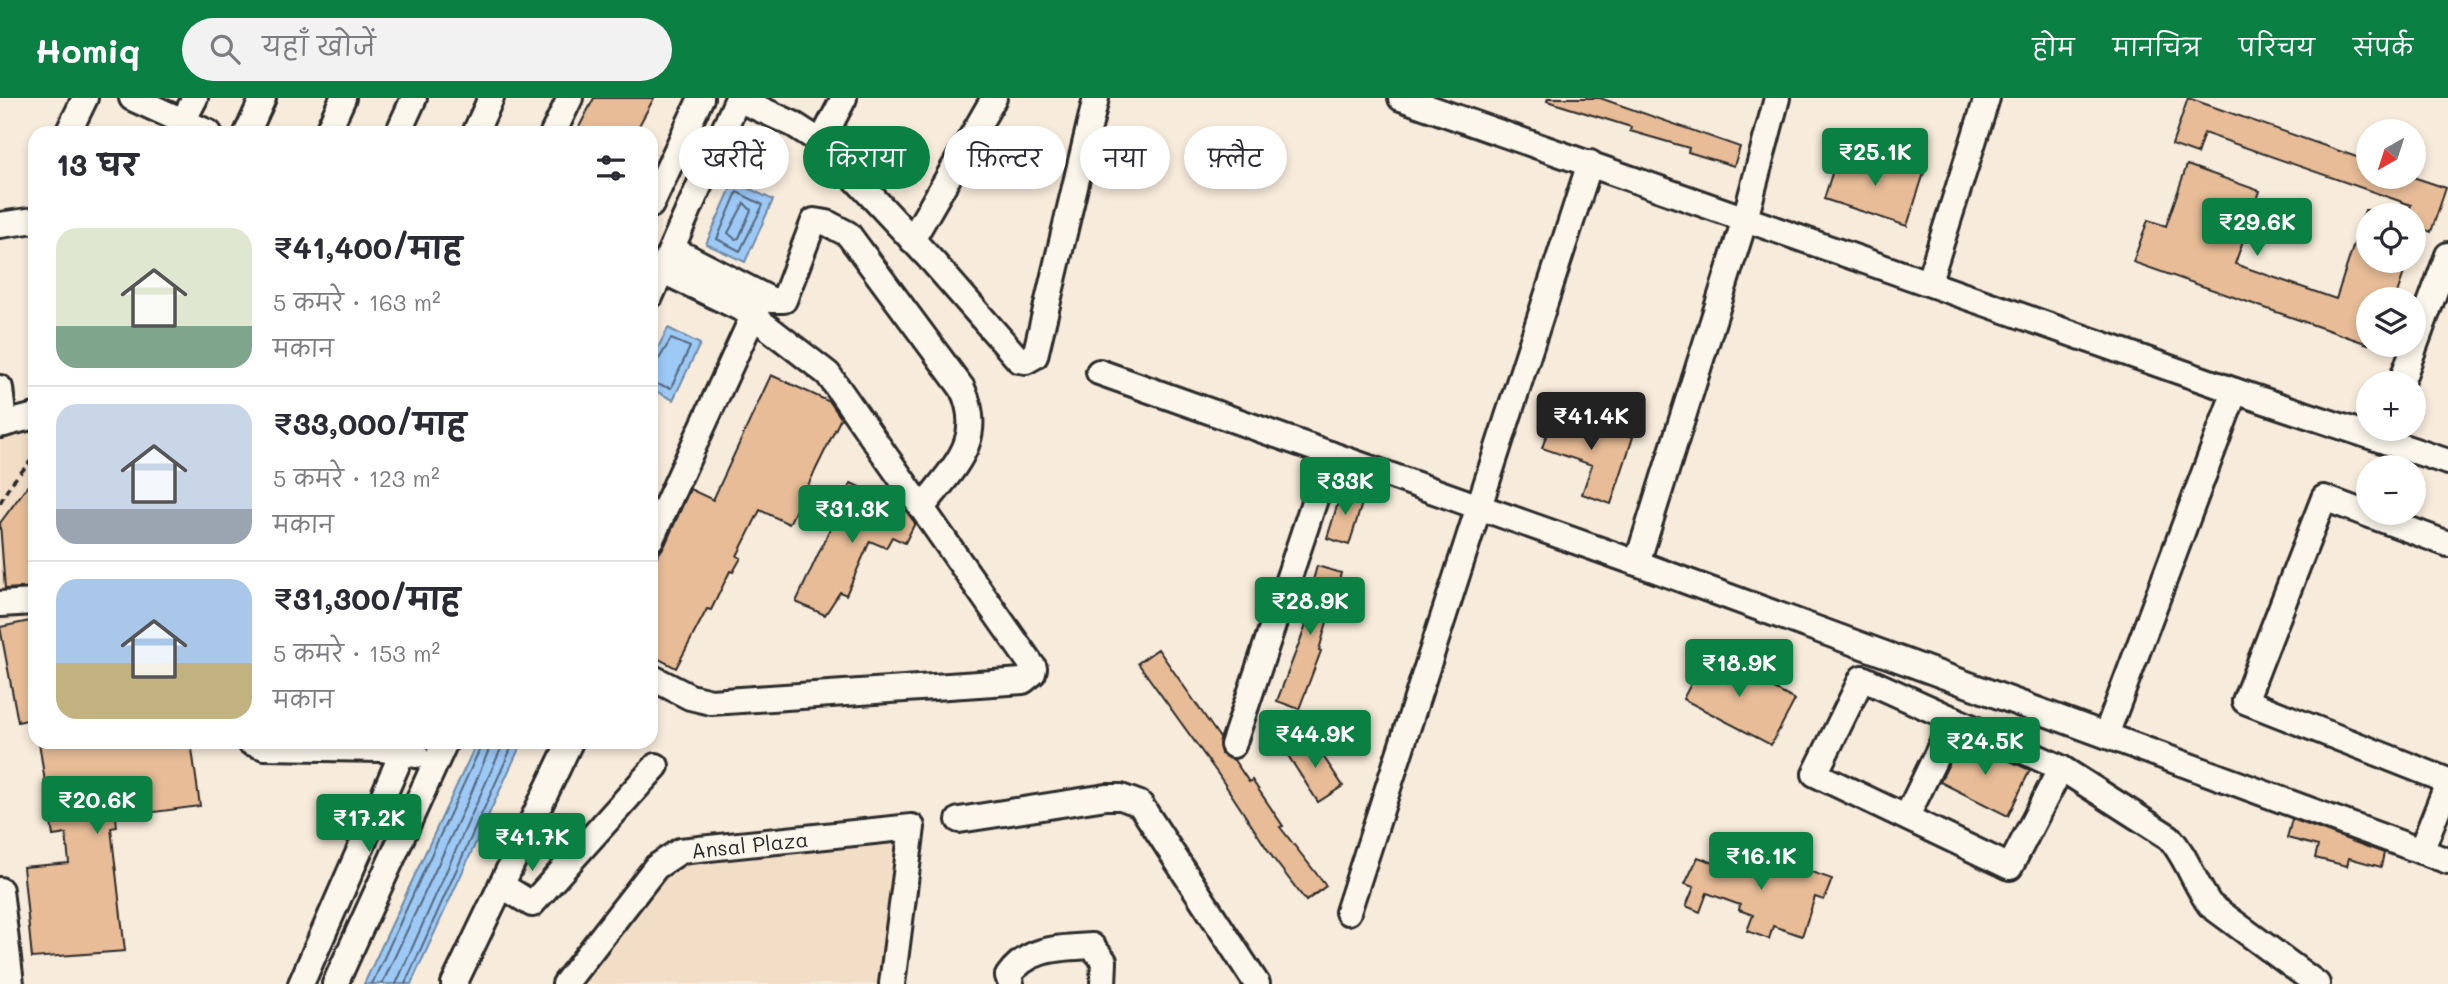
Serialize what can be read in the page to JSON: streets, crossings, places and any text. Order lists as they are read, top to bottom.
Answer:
{
  "streets": {
    "street": ["Ansal Plaza"]
  },
  "north": "bottom left",
  "page": {
    "header": "Homiq",
    "search": "यहाँ खोजें",
    "nav": [
      "होम",
      "मानचित्र",
      "परिचय",
      "संपर्क"
    ],
    "map_buttons": ["+", "−"],
    "chip": [
      "खरीदें",
      "किराया",
      "फ़िल्टर",
      "नया",
      "फ़्लैट"
    ],
    "heading": "13 घर",
    "price": [
      "₹25.1K",
      "₹29.6K",
      "₹41.4K",
      "₹33K",
      "₹31.3K",
      "₹28.9K",
      "₹18.9K",
      "₹44.9K",
      "₹24.5K",
      "₹20.6K",
      "₹17.2K",
      "₹41.7K",
      "₹16.1K"
    ],
    "list": [
      {
        "name": "₹41,400/माह",
        "note": "5 कमरे · 163 m² · मकान"
      },
      {
        "name": "₹33,000/माह",
        "note": "5 कमरे · 123 m² · मकान"
      },
      {
        "name": "₹31,300/माह",
        "note": "5 कमरे · 153 m² · मकान"
      }
    ]
  }
}
